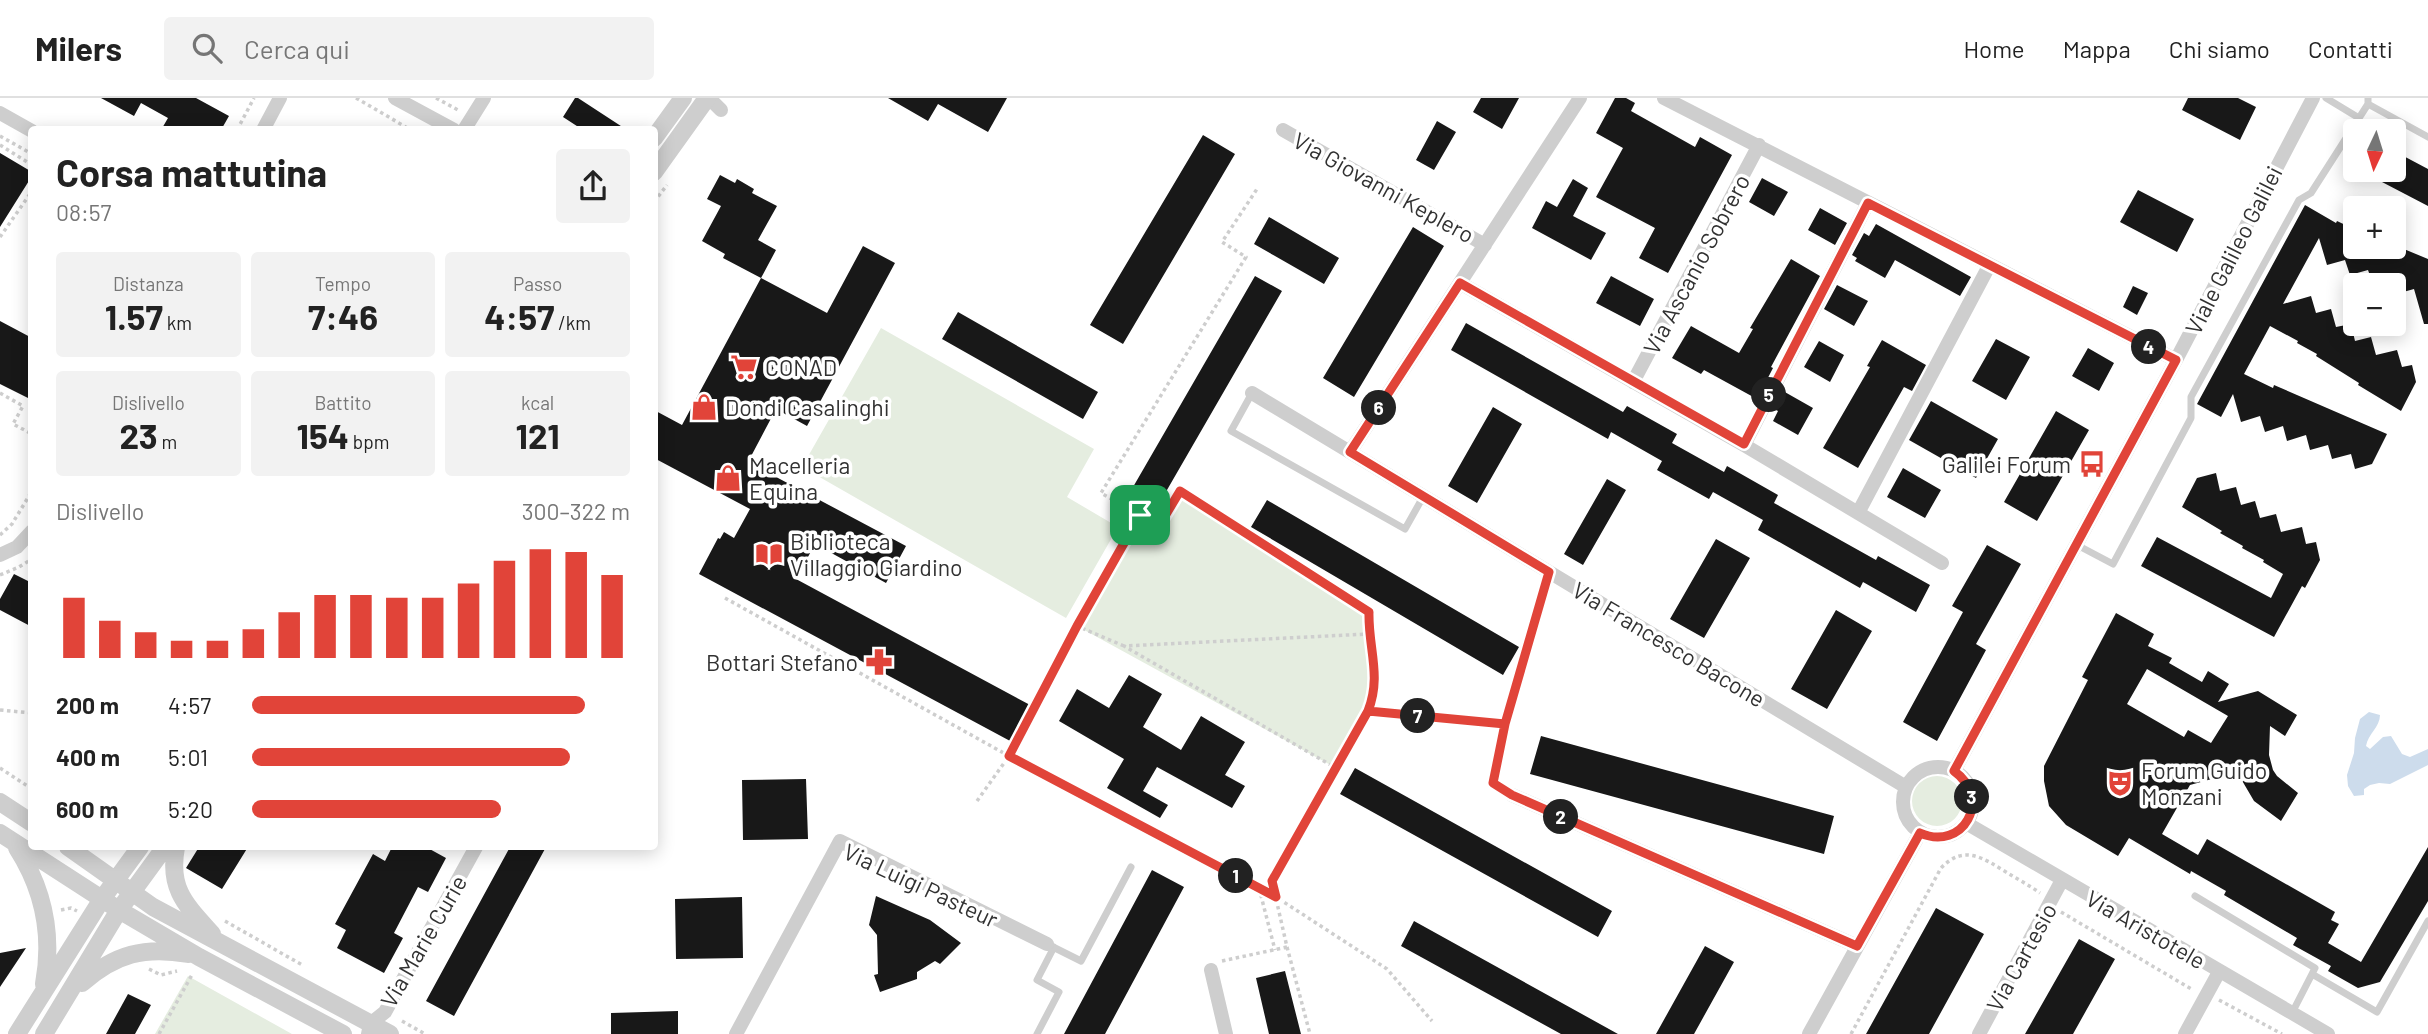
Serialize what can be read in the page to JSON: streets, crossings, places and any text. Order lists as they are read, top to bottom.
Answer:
{
  "streets": {
    "street": [
      "Via Giovanni Keplero",
      "Viale Galileo Galilei",
      "Via Ascanio Sobrero",
      "Via Francesco Bacone",
      "Via Luigi Pasteur",
      "Via Aristotele",
      "Via Marie Curie",
      "Via Cartesio"
    ]
  },
  "crossings": [
    ["Via Giovanni Keplero", "Via Francesco Bacone"],
    ["Viale Galileo Galilei", "Via Francesco Bacone"],
    ["Viale Galileo Galilei", "Via Aristotele"],
    ["Via Francesco Bacone", "Via Aristotele"],
    ["Via Aristotele", "Via Cartesio"]
  ],
  "places": {
    "supermarket": ["CONAD"],
    "shop": ["Dondi Casalinghi", "Macelleria Equina"],
    "bus stop": ["Galilei Forum"],
    "library": ["Biblioteca Villaggio Giardino"],
    "pharmacy": ["Bottari Stefano"],
    "theatre": ["Forum Guido Monzani"]
  },
  "north": "bottom",
  "page": {
    "header": "Milers",
    "search": "Cerca qui",
    "nav": [
      "Home",
      "Mappa",
      "Chi siamo",
      "Contatti"
    ],
    "map_buttons": ["+", "−"],
    "heading": ["Corsa mattutina", "08:57"],
    "stats": [
      ["Distanza", "1.57 km"],
      ["Tempo", "7:46"],
      ["Passo", "4:57 /km"],
      ["Dislivello", "23 m"],
      ["Battito", "154 bpm"],
      ["kcal", "121"]
    ],
    "pins": [
      "4",
      "5",
      "6",
      "7",
      "3",
      "2",
      "1"
    ],
    "chart": ["Dislivello", "300–322 m"],
    "list": [
      {
        "name": "200 m",
        "note": "4:57"
      },
      {
        "name": "400 m",
        "note": "5:01"
      },
      {
        "name": "600 m",
        "note": "5:20"
      }
    ]
  }
}
